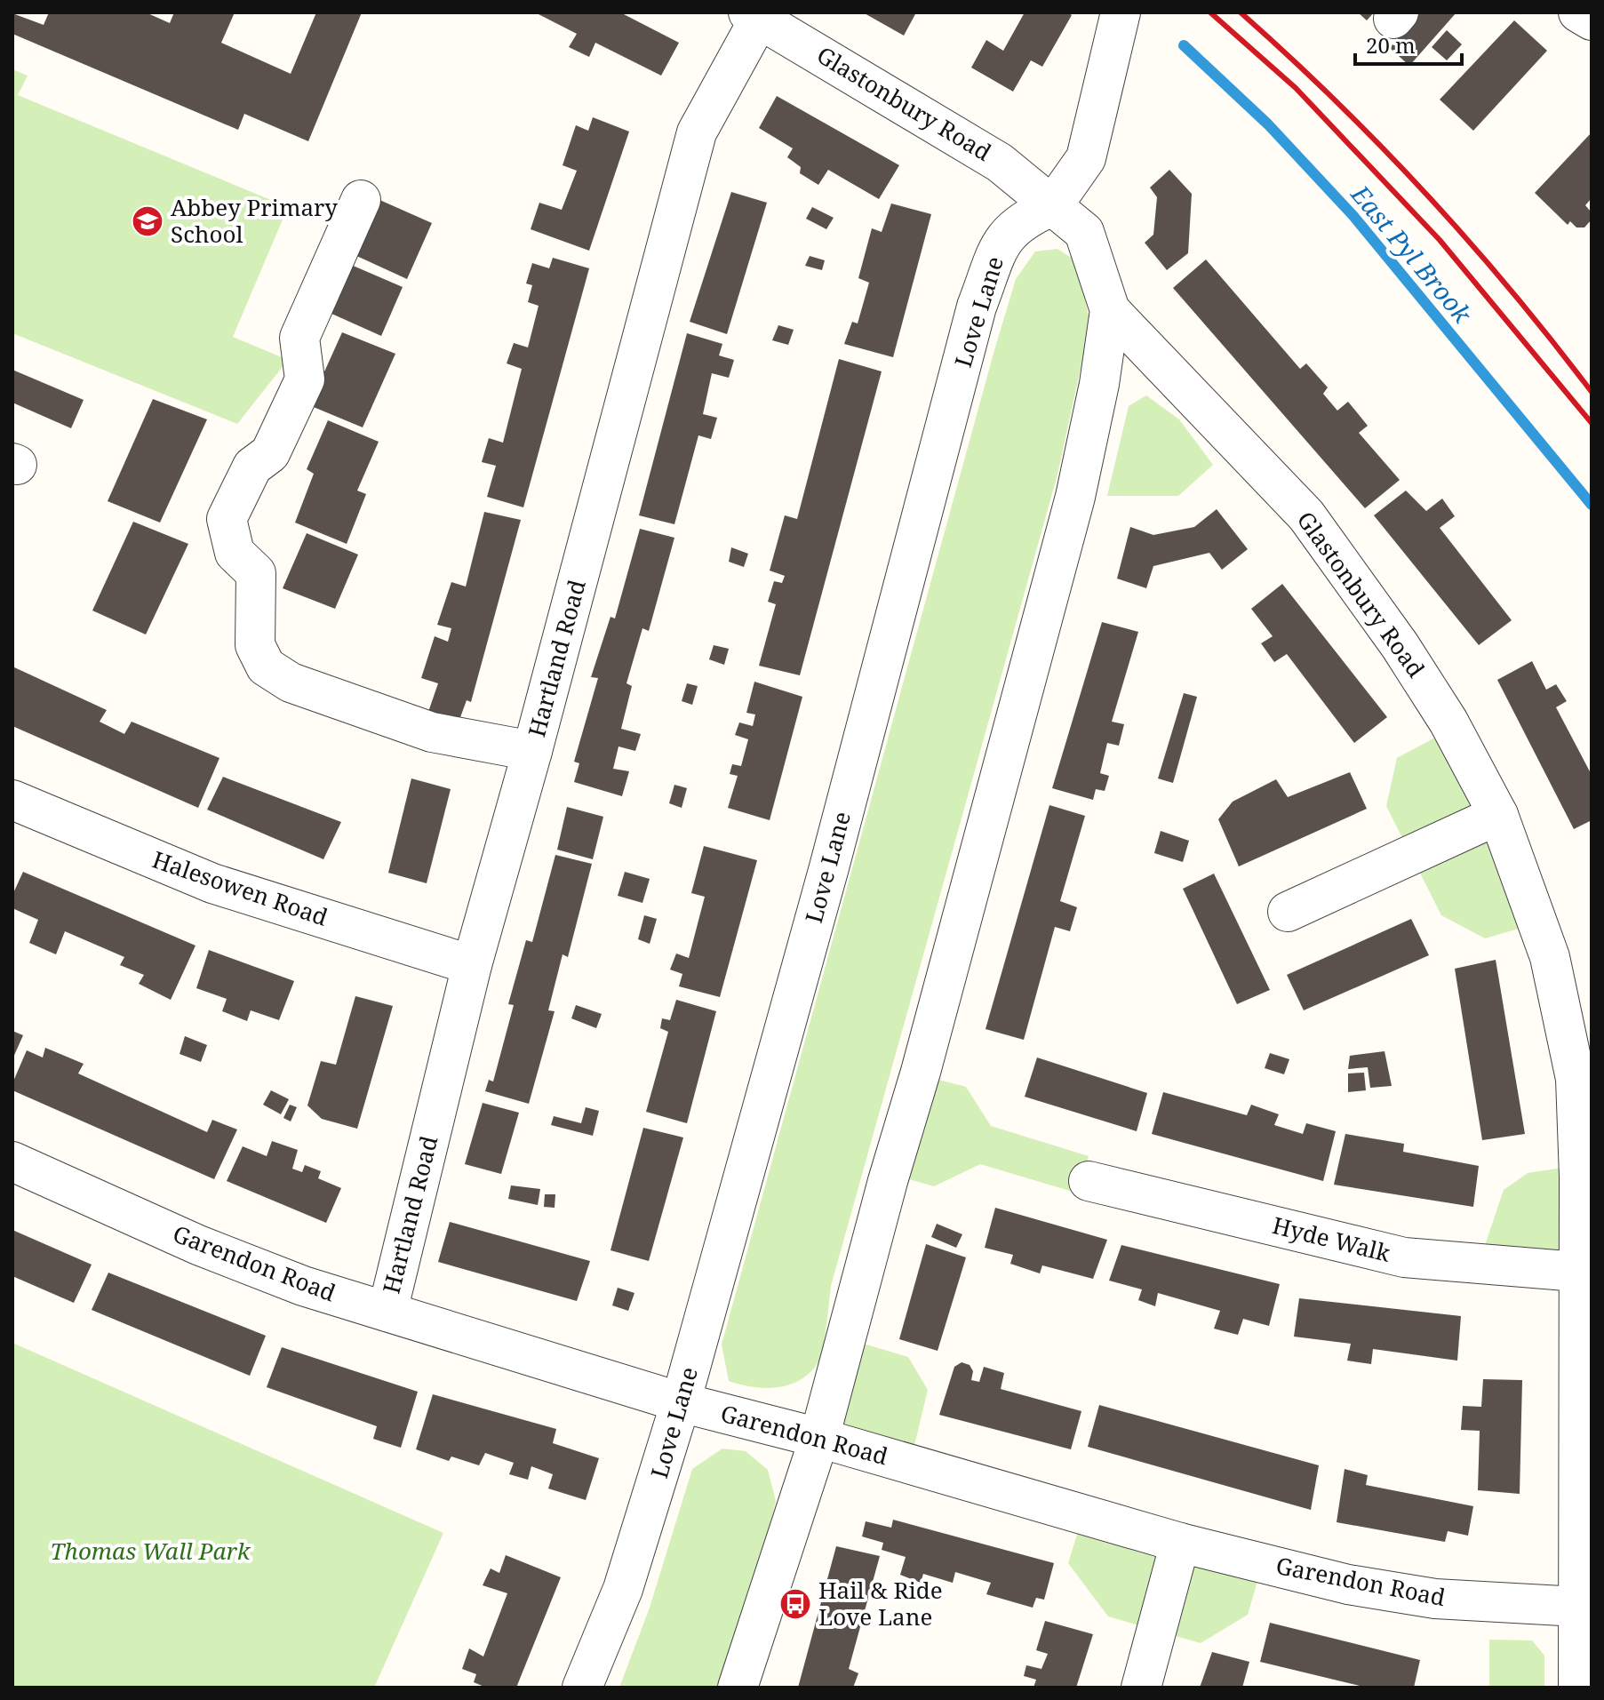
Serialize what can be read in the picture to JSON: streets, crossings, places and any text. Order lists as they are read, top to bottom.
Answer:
{
  "streets": {
    "street": [
      "Glastonbury Road",
      "Love Lane",
      "Hartland Road",
      "Halesowen Road",
      "Hyde Walk",
      "Garendon Road"
    ]
  },
  "crossings": [
    ["Glastonbury Road", "Love Lane"],
    ["Glastonbury Road", "Hartland Road"],
    ["Glastonbury Road", "Hyde Walk"],
    ["Glastonbury Road", "Garendon Road"],
    ["Love Lane", "Garendon Road"],
    ["Hartland Road", "Halesowen Road"],
    ["Hartland Road", "Garendon Road"]
  ],
  "water": ["East Pyl Brook"],
  "parks": ["Thomas Wall Park"],
  "places": {
    "school or university": ["Abbey Primary School"],
    "bus stop": ["Hail & Ride Love Lane"]
  },
  "scale_bar": "20 m"
}
